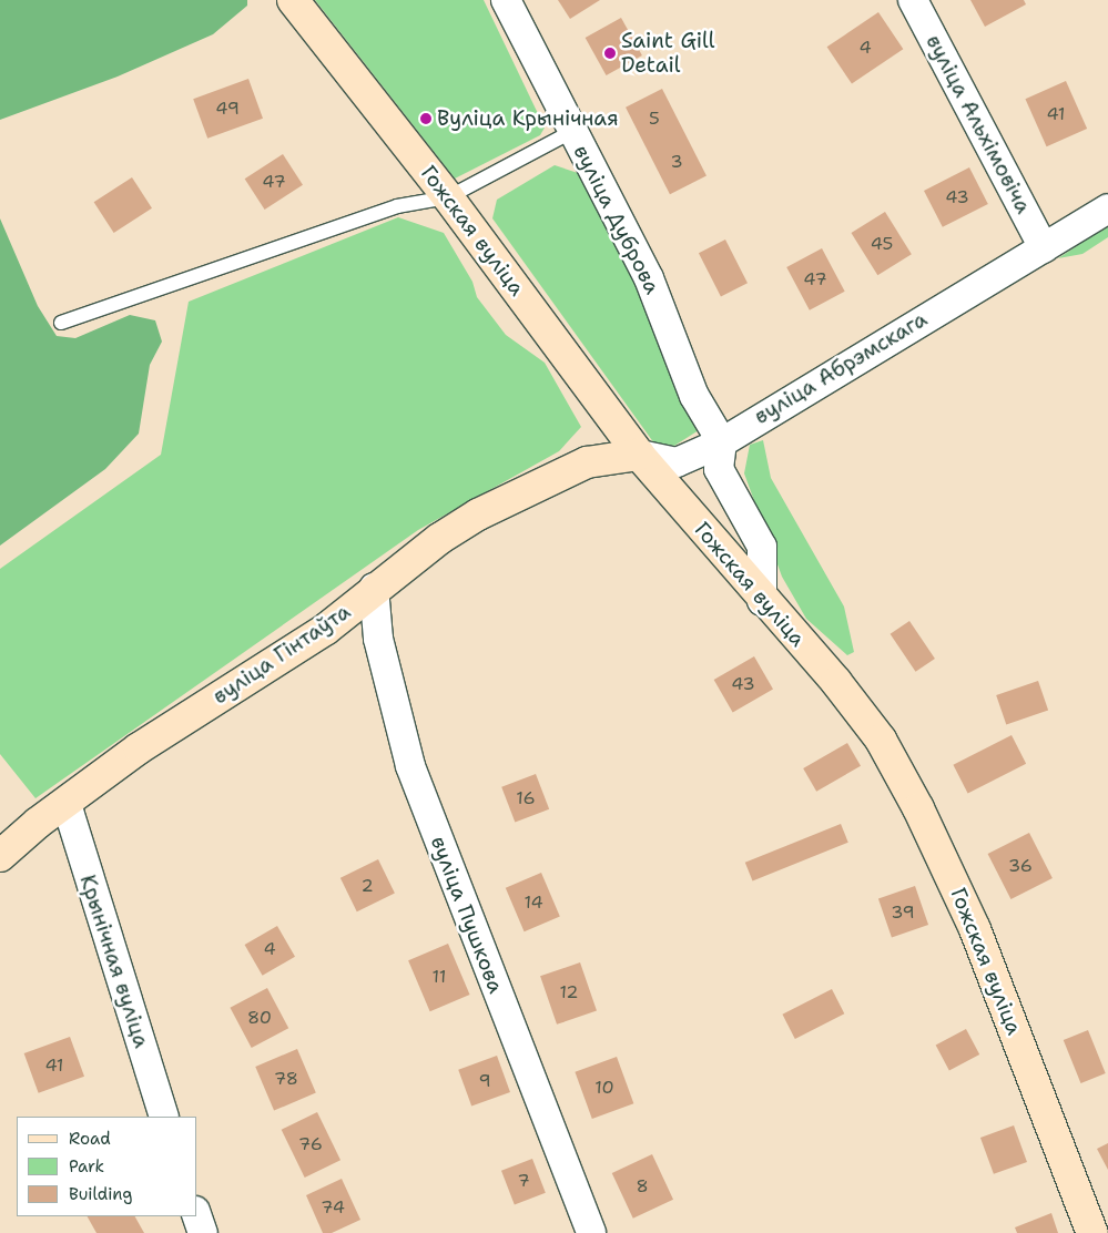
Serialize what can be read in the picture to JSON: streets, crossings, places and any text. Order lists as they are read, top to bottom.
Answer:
{
  "streets": {
    "street": [
      "вуліца Альхімовіча",
      "вуліца Дуброва",
      "Гожская вуліца",
      "вуліца Абрэмскага",
      "вуліца Гінтаўта",
      "вуліца Пушкова",
      "Крынічная вуліца"
    ]
  },
  "crossings": [
    ["вуліца Альхімовіча", "вуліца Абрэмскага"],
    ["вуліца Дуброва", "вуліца Абрэмскага"],
    ["Гожская вуліца", "вуліца Абрэмскага"],
    ["Гожская вуліца", "вуліца Гінтаўта"],
    ["вуліца Абрэмскага", "вуліца Гінтаўта"],
    ["вуліца Гінтаўта", "вуліца Пушкова"],
    ["вуліца Гінтаўта", "Крынічная вуліца"]
  ],
  "places": ["Saint Gill Detail", "Вуліца Крынічная"],
  "house_numbers": [
    "4",
    "49",
    "41",
    "5",
    "3",
    "47",
    "43",
    "45",
    "47",
    "43",
    "16",
    "36",
    "2",
    "14",
    "39",
    "4",
    "11",
    "12",
    "80",
    "41",
    "78",
    "9",
    "10",
    "76",
    "7",
    "8",
    "74"
  ],
  "legend": ["Road", "Park", "Building"]
}
